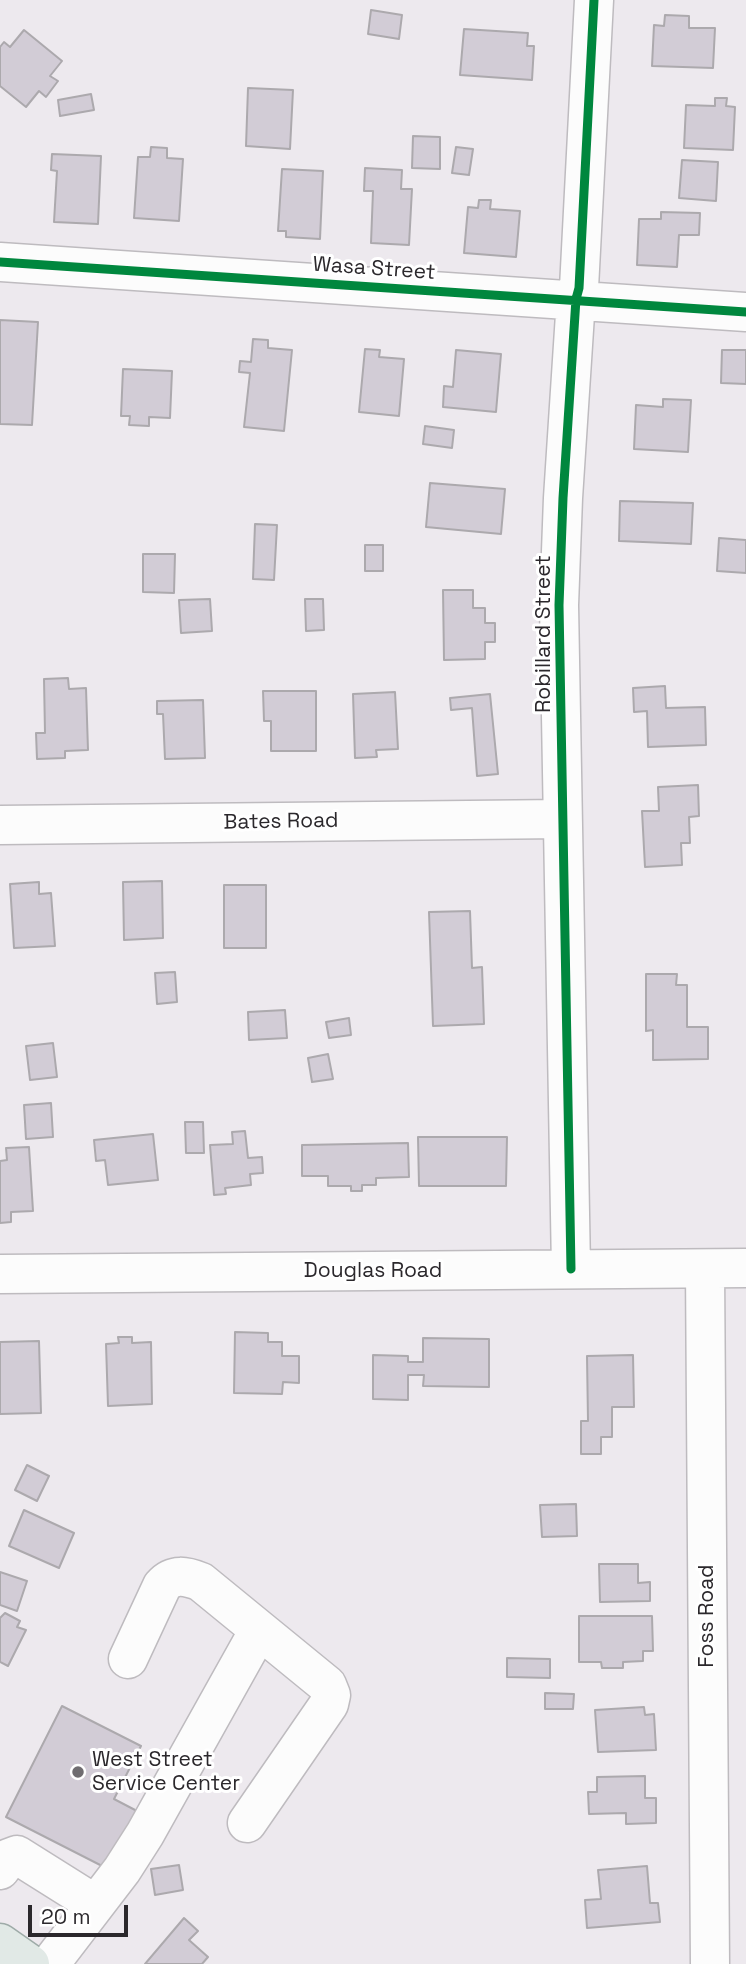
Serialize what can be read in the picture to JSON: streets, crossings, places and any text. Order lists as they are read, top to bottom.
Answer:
{
  "streets": {
    "street": [
      "Wasa Street",
      "Robillard Street",
      "Bates Road",
      "Douglas Road",
      "Foss Road"
    ]
  },
  "crossings": [
    ["Wasa Street", "Robillard Street"],
    ["Robillard Street", "Bates Road"],
    ["Robillard Street", "Douglas Road"],
    ["Douglas Road", "Foss Road"]
  ],
  "places": ["West Street Service Center"],
  "scale_bar": "20 m"
}
